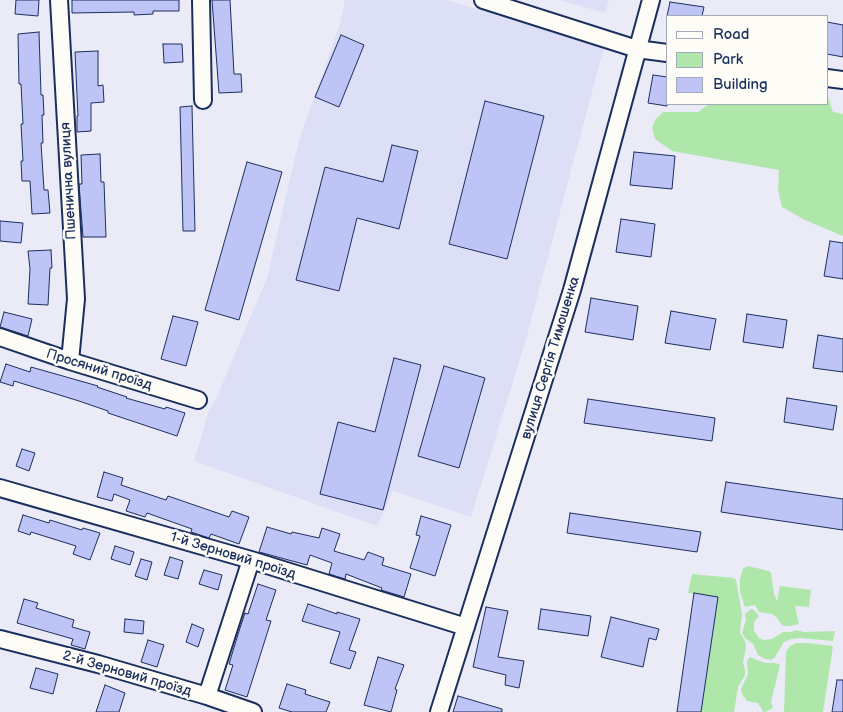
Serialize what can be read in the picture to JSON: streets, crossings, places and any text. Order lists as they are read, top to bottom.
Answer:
{
  "streets": {
    "street": [
      "Пшенична вулиця",
      "вулиця Сергія Тимошенка",
      "Просяний проїзд",
      "1-й Зерновий проїзд",
      "2-й Зерновий проїзд"
    ]
  },
  "crossings": [
    ["Пшенична вулиця", "Просяний проїзд"],
    ["вулиця Сергія Тимошенка", "1-й Зерновий проїзд"]
  ],
  "legend": ["Road", "Park", "Building"]
}
